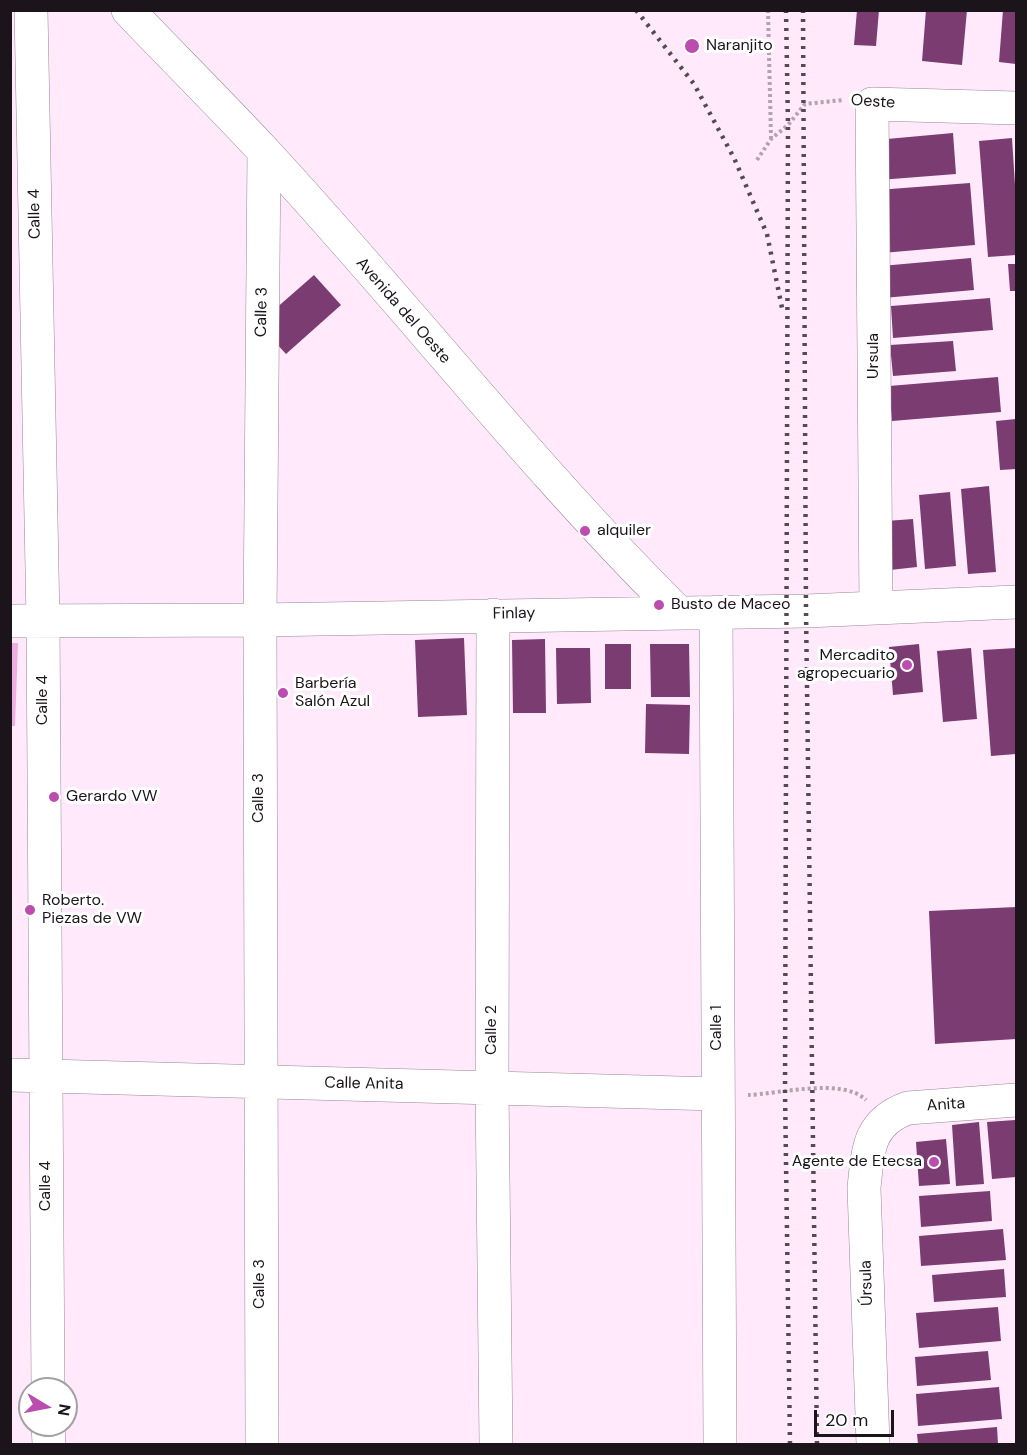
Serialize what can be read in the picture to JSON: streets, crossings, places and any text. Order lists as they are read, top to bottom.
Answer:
{
  "streets": {
    "street": [
      "Oeste",
      "Calle 4",
      "Avenida del Oeste",
      "Calle 3",
      "Ursula",
      "Finlay",
      "Calle 1",
      "Calle 2",
      "Calle Anita",
      "Anita",
      "Úrsula"
    ]
  },
  "crossings": [
    ["Oeste", "Ursula"],
    ["Calle 4", "Finlay"],
    ["Calle 4", "Calle Anita"],
    ["Avenida del Oeste", "Calle 3"],
    ["Avenida del Oeste", "Finlay"],
    ["Calle 3", "Finlay"],
    ["Calle 3", "Calle Anita"],
    ["Ursula", "Finlay"],
    ["Finlay", "Calle 1"],
    ["Finlay", "Calle 2"],
    ["Calle 1", "Calle Anita"],
    ["Calle 2", "Calle Anita"],
    ["Anita", "Úrsula"]
  ],
  "places": [
    "Naranjito",
    "alquiler",
    "Busto de Maceo",
    "Mercadito agropecuario",
    "Barbería Salón Azul",
    "Gerardo VW",
    "Roberto. Piezas de VW",
    "Agente de Etecsa"
  ],
  "scale_bar": "20 m",
  "north": "right"
}
